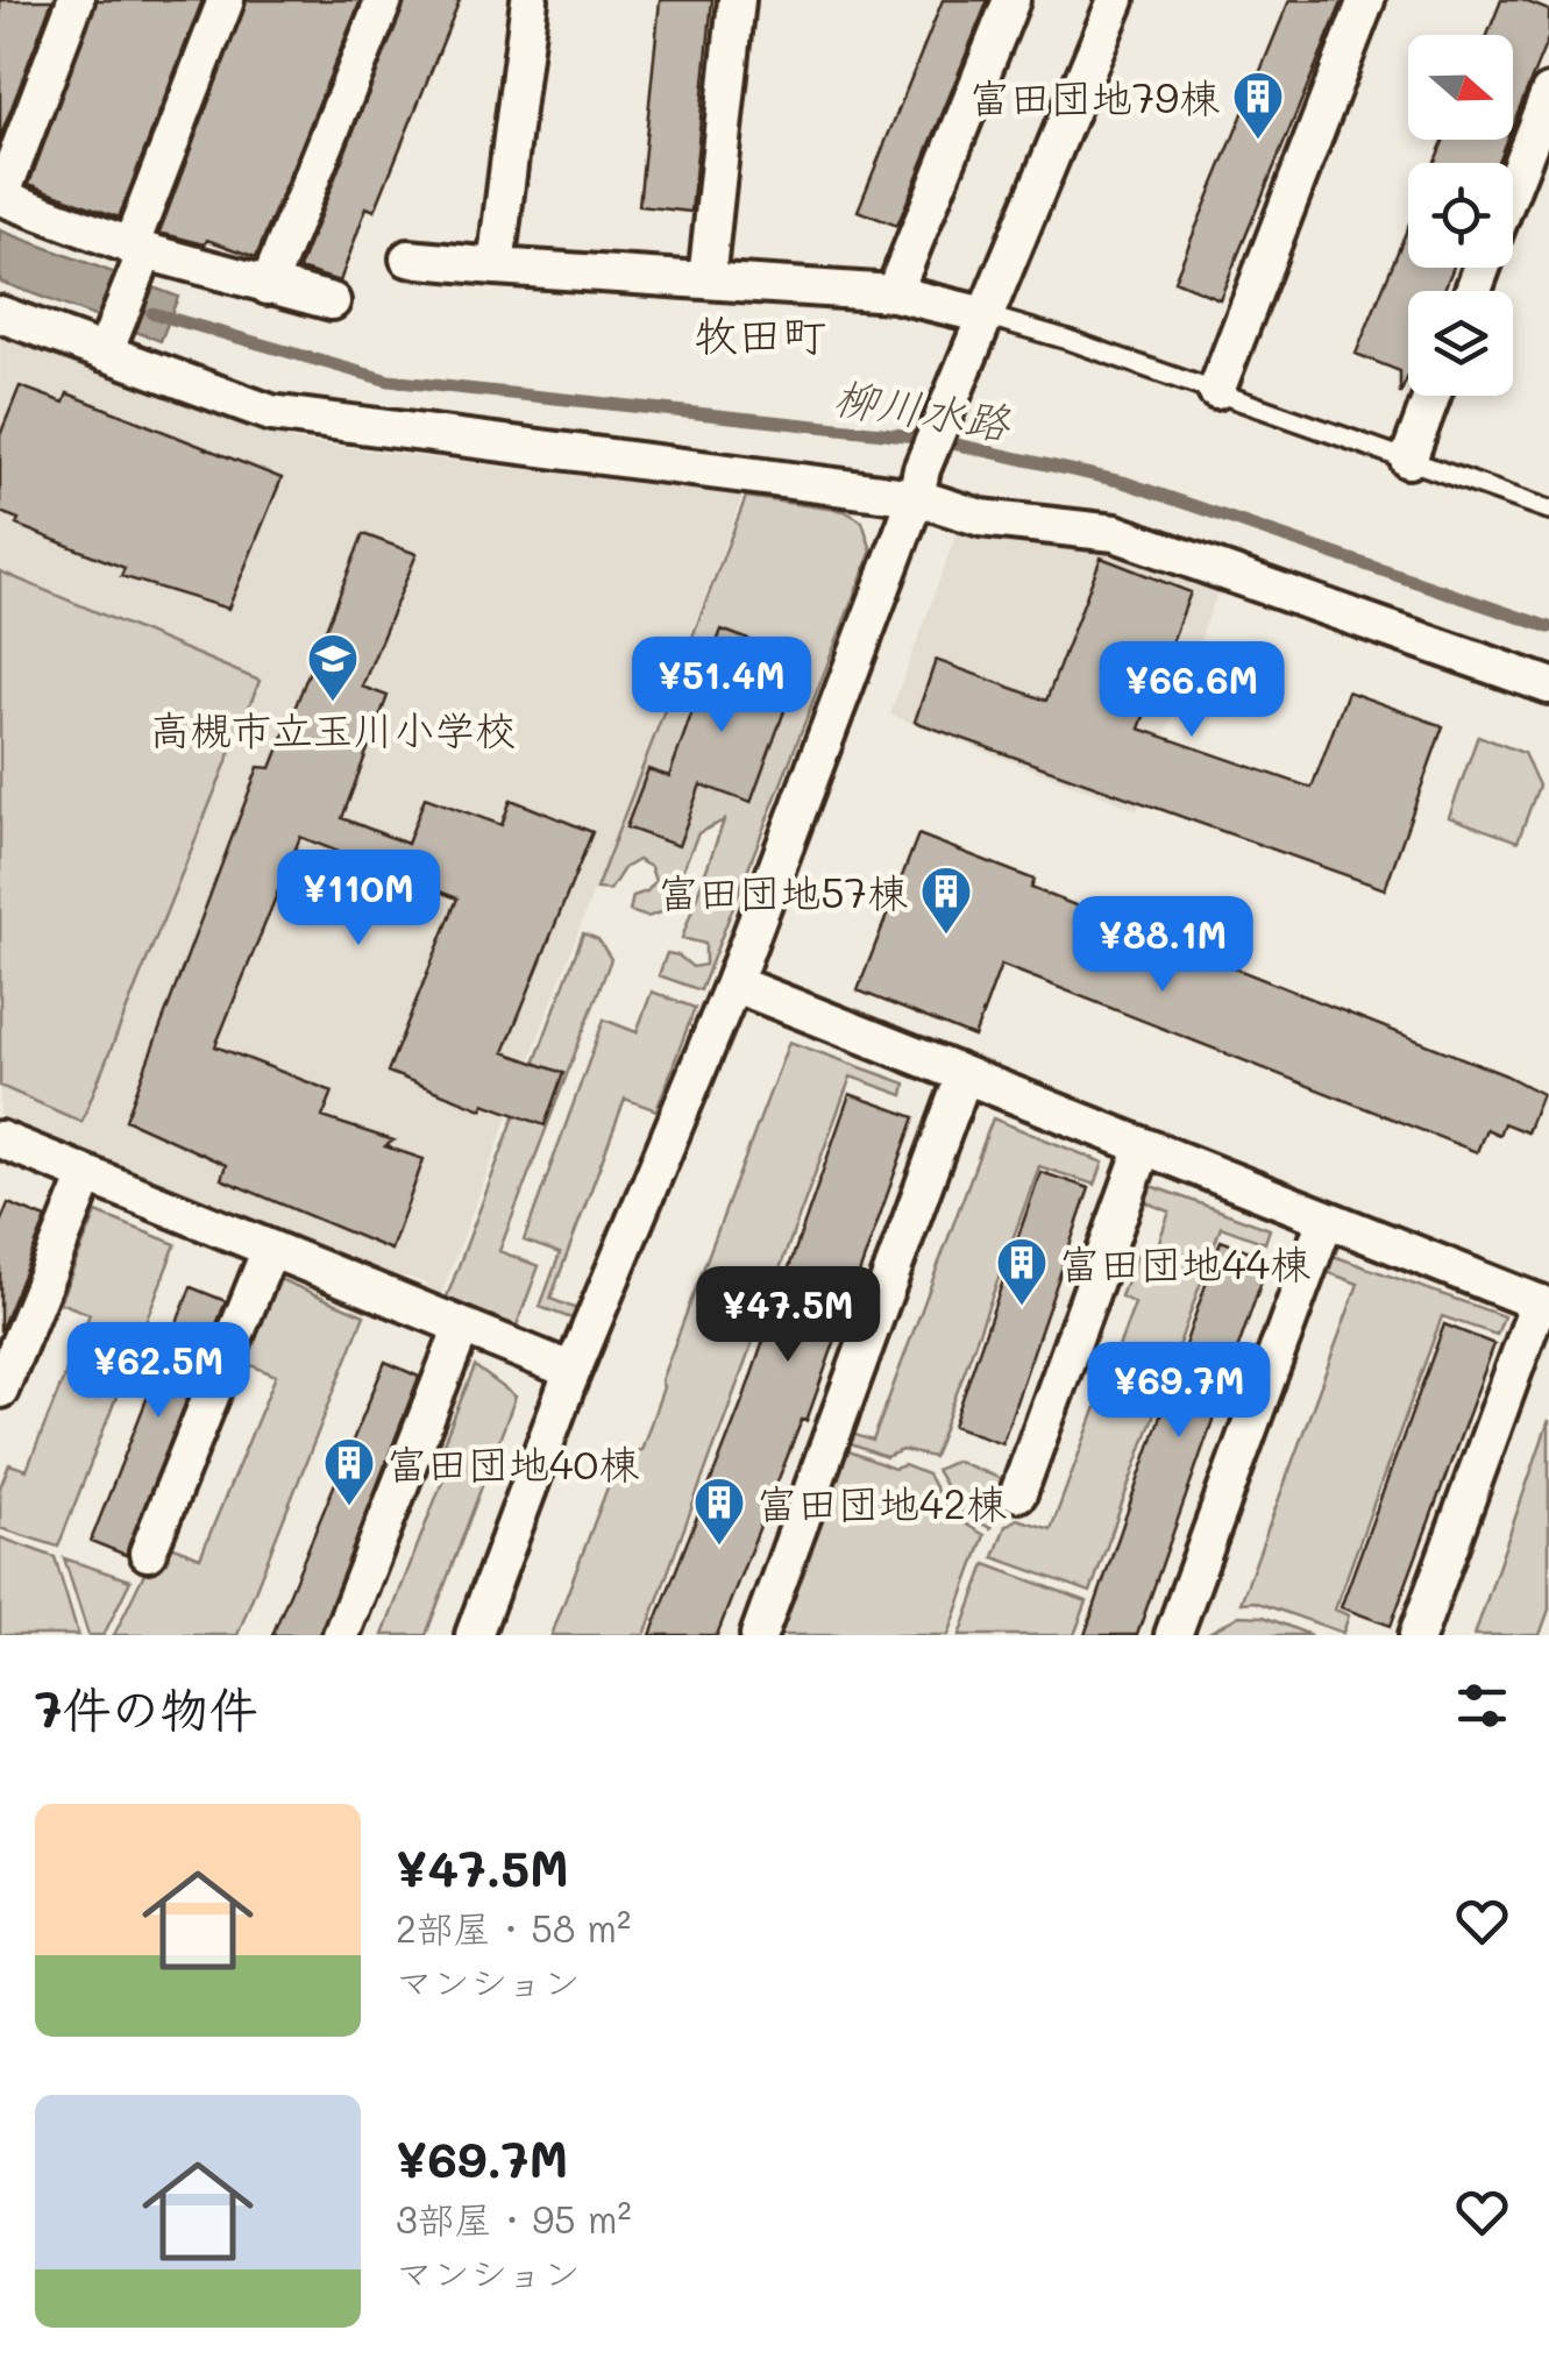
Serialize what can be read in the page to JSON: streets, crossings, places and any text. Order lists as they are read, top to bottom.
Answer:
{
  "districts": ["牧田町"],
  "water": ["柳川水路"],
  "places": {
    "building": [
      "富田団地79棟",
      "富田団地57棟",
      "富田団地44棟",
      "富田団地40棟",
      "富田団地42棟"
    ],
    "school or university": ["高槻市立玉川小学校"]
  },
  "north": "right",
  "page": {
    "price": [
      "¥51.4M",
      "¥66.6M",
      "¥110M",
      "¥88.1M",
      "¥47.5M",
      "¥62.5M",
      "¥69.7M"
    ],
    "heading": "7件の物件",
    "list": [
      {
        "name": "¥47.5M",
        "note": "2部屋 · 58 m² · マンション"
      },
      {
        "name": "¥69.7M",
        "note": "3部屋 · 95 m² · マンション"
      }
    ]
  }
}
